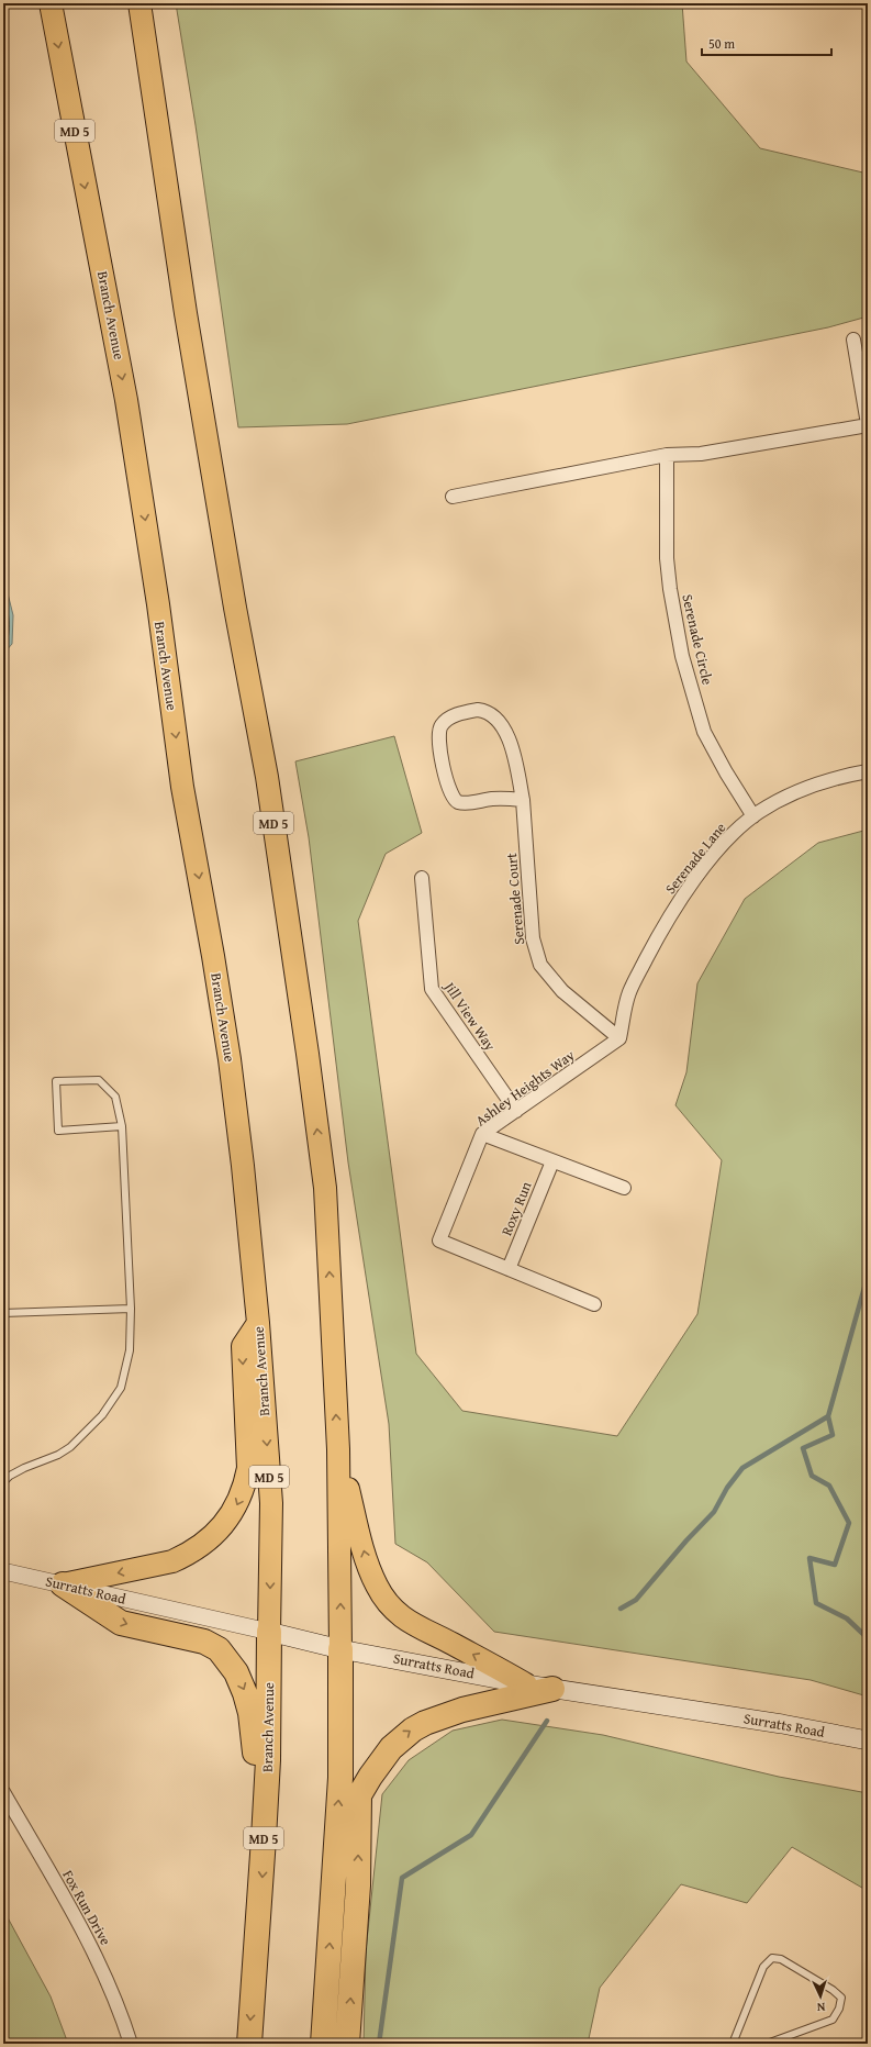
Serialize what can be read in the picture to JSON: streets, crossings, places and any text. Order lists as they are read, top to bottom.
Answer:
{
  "streets": {
    "highway": ["MD 5", "Branch Avenue"],
    "main road": ["Surratts Road"],
    "street": [
      "Serenade Circle",
      "Serenade Lane",
      "Serenade Court",
      "Jill View Way",
      "Ashley Heights Way",
      "Roxy Run",
      "Fox Run Drive"
    ]
  },
  "crossings": [
    ["MD 5", "Surratts Road"],
    ["Branch Avenue", "Surratts Road"],
    ["Serenade Circle", "Serenade Lane"],
    ["Serenade Lane", "Serenade Court"],
    ["Serenade Lane", "Ashley Heights Way"],
    ["Serenade Court", "Ashley Heights Way"],
    ["Jill View Way", "Ashley Heights Way"],
    ["Ashley Heights Way", "Roxy Run"]
  ],
  "scale_bar": "50 m",
  "north": "bottom"
}
